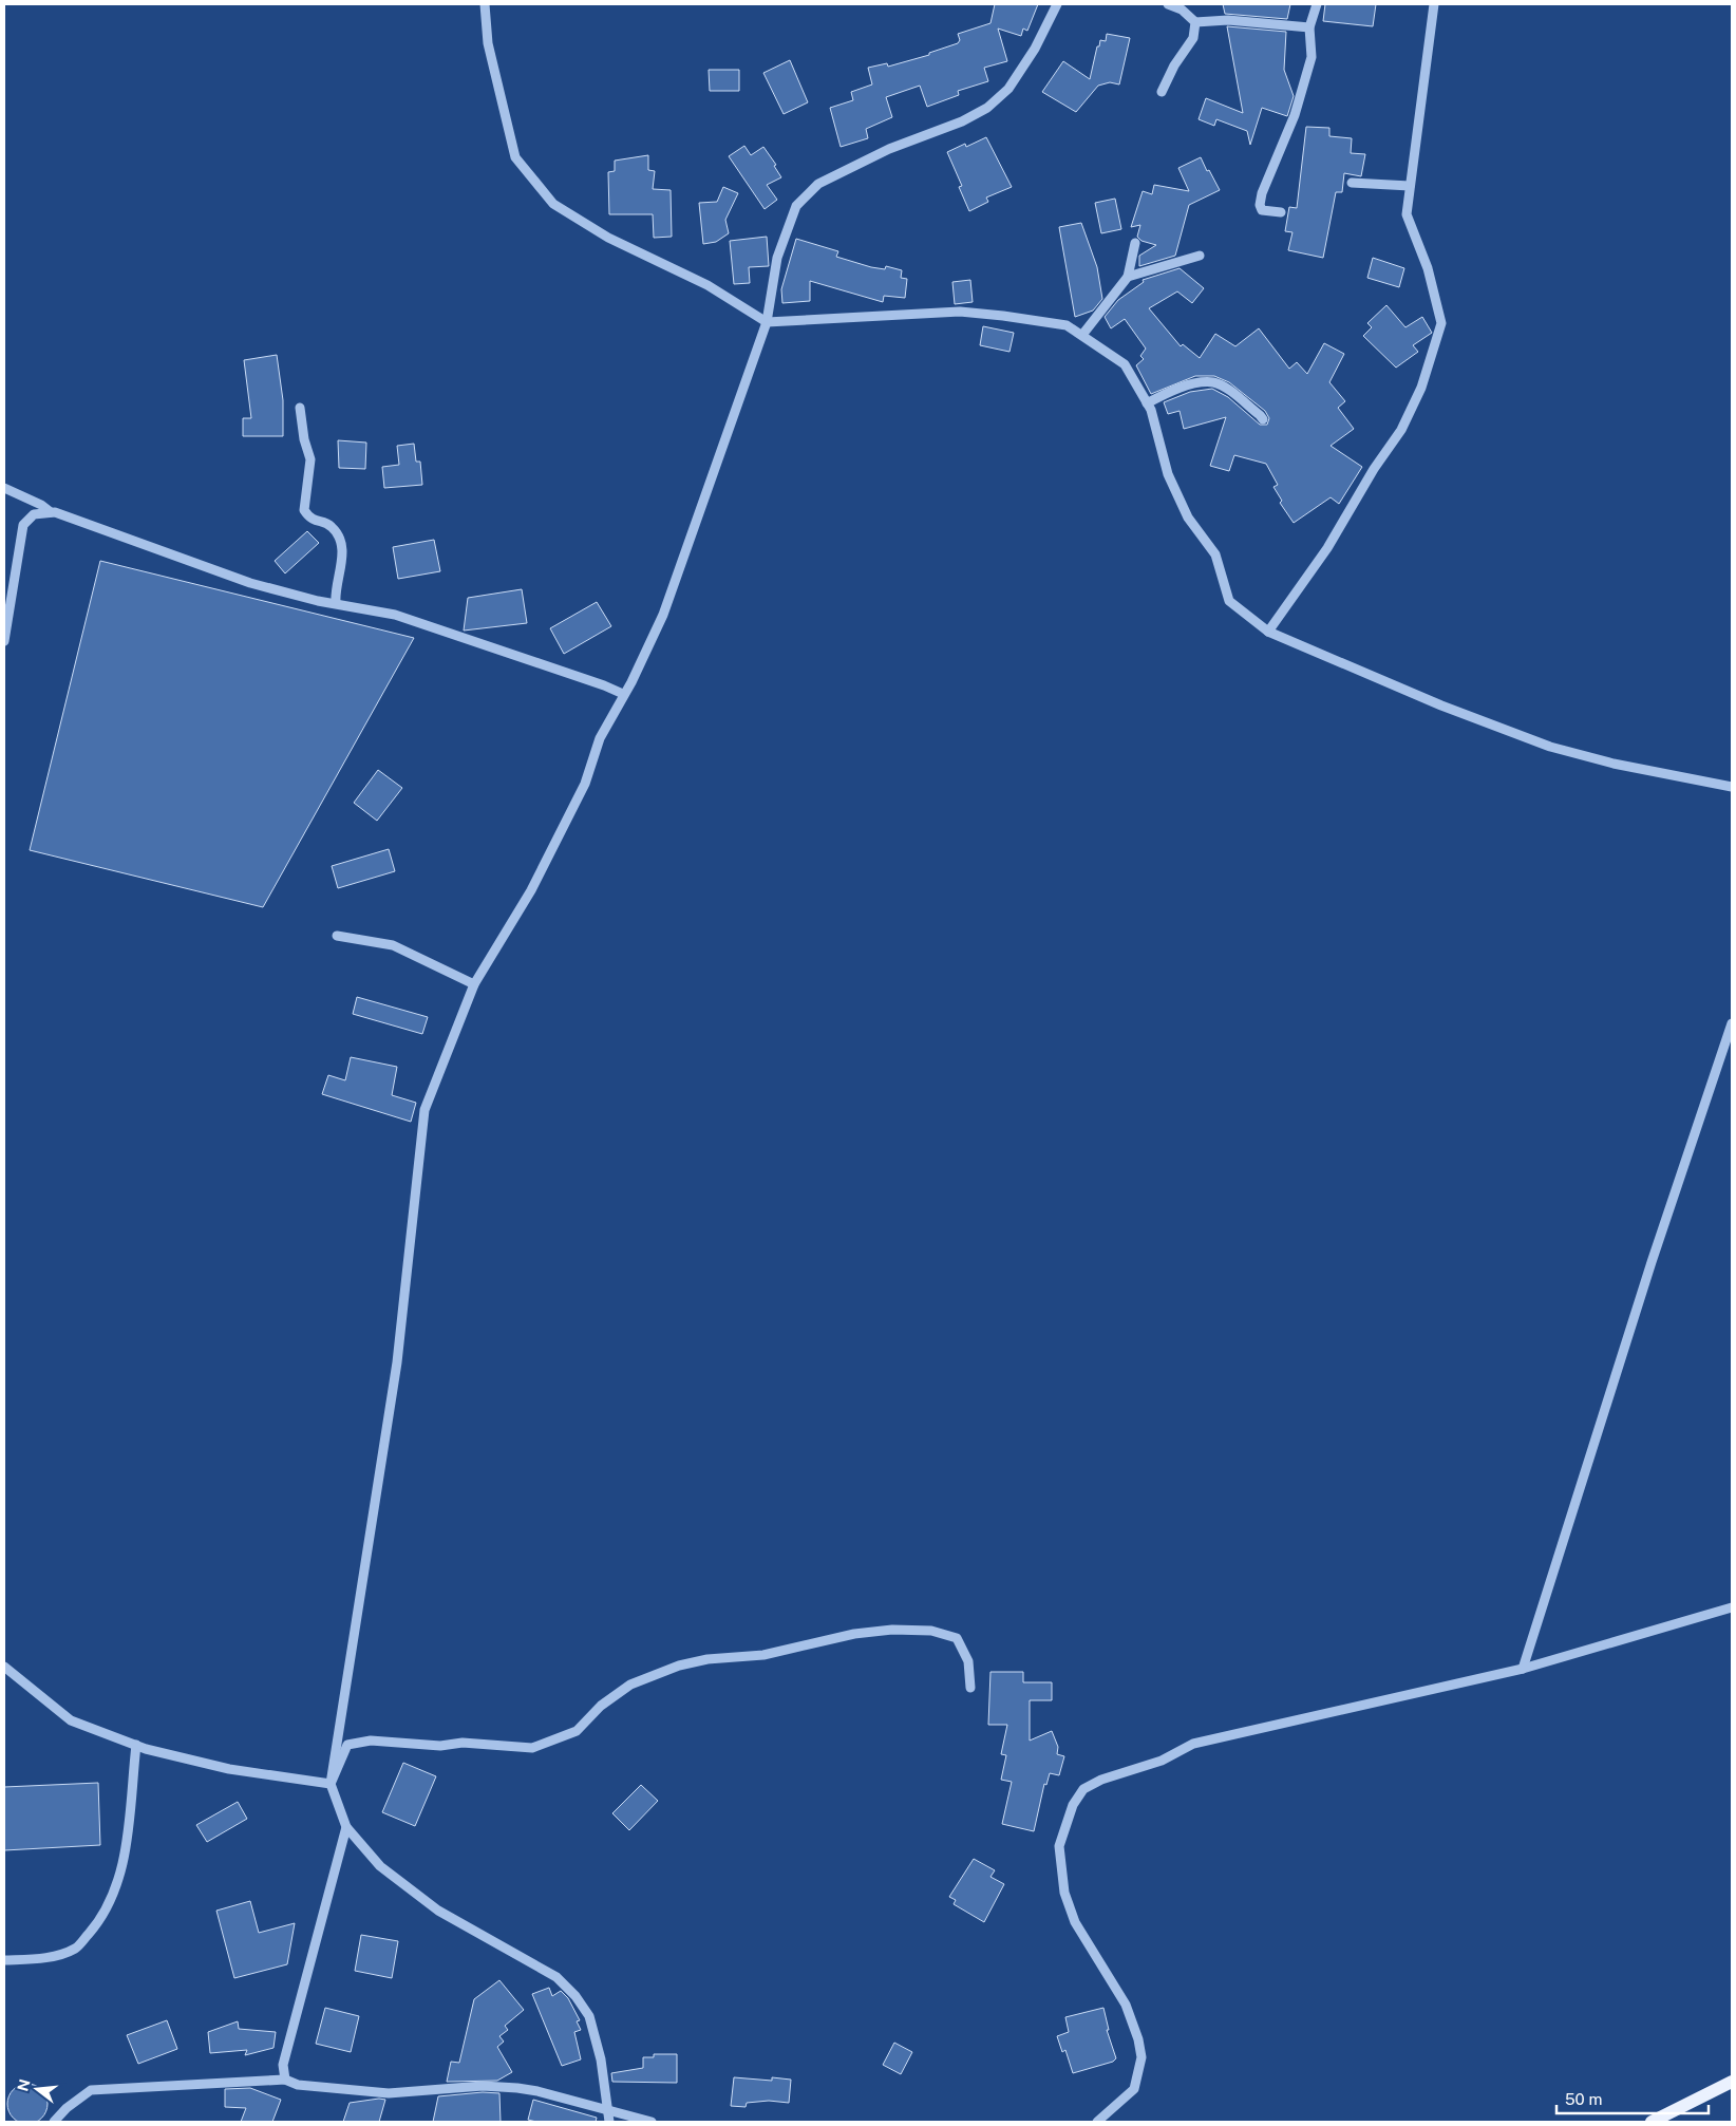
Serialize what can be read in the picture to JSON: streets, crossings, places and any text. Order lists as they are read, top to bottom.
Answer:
{
  "scale_bar": "50 m",
  "north": "left"
}
